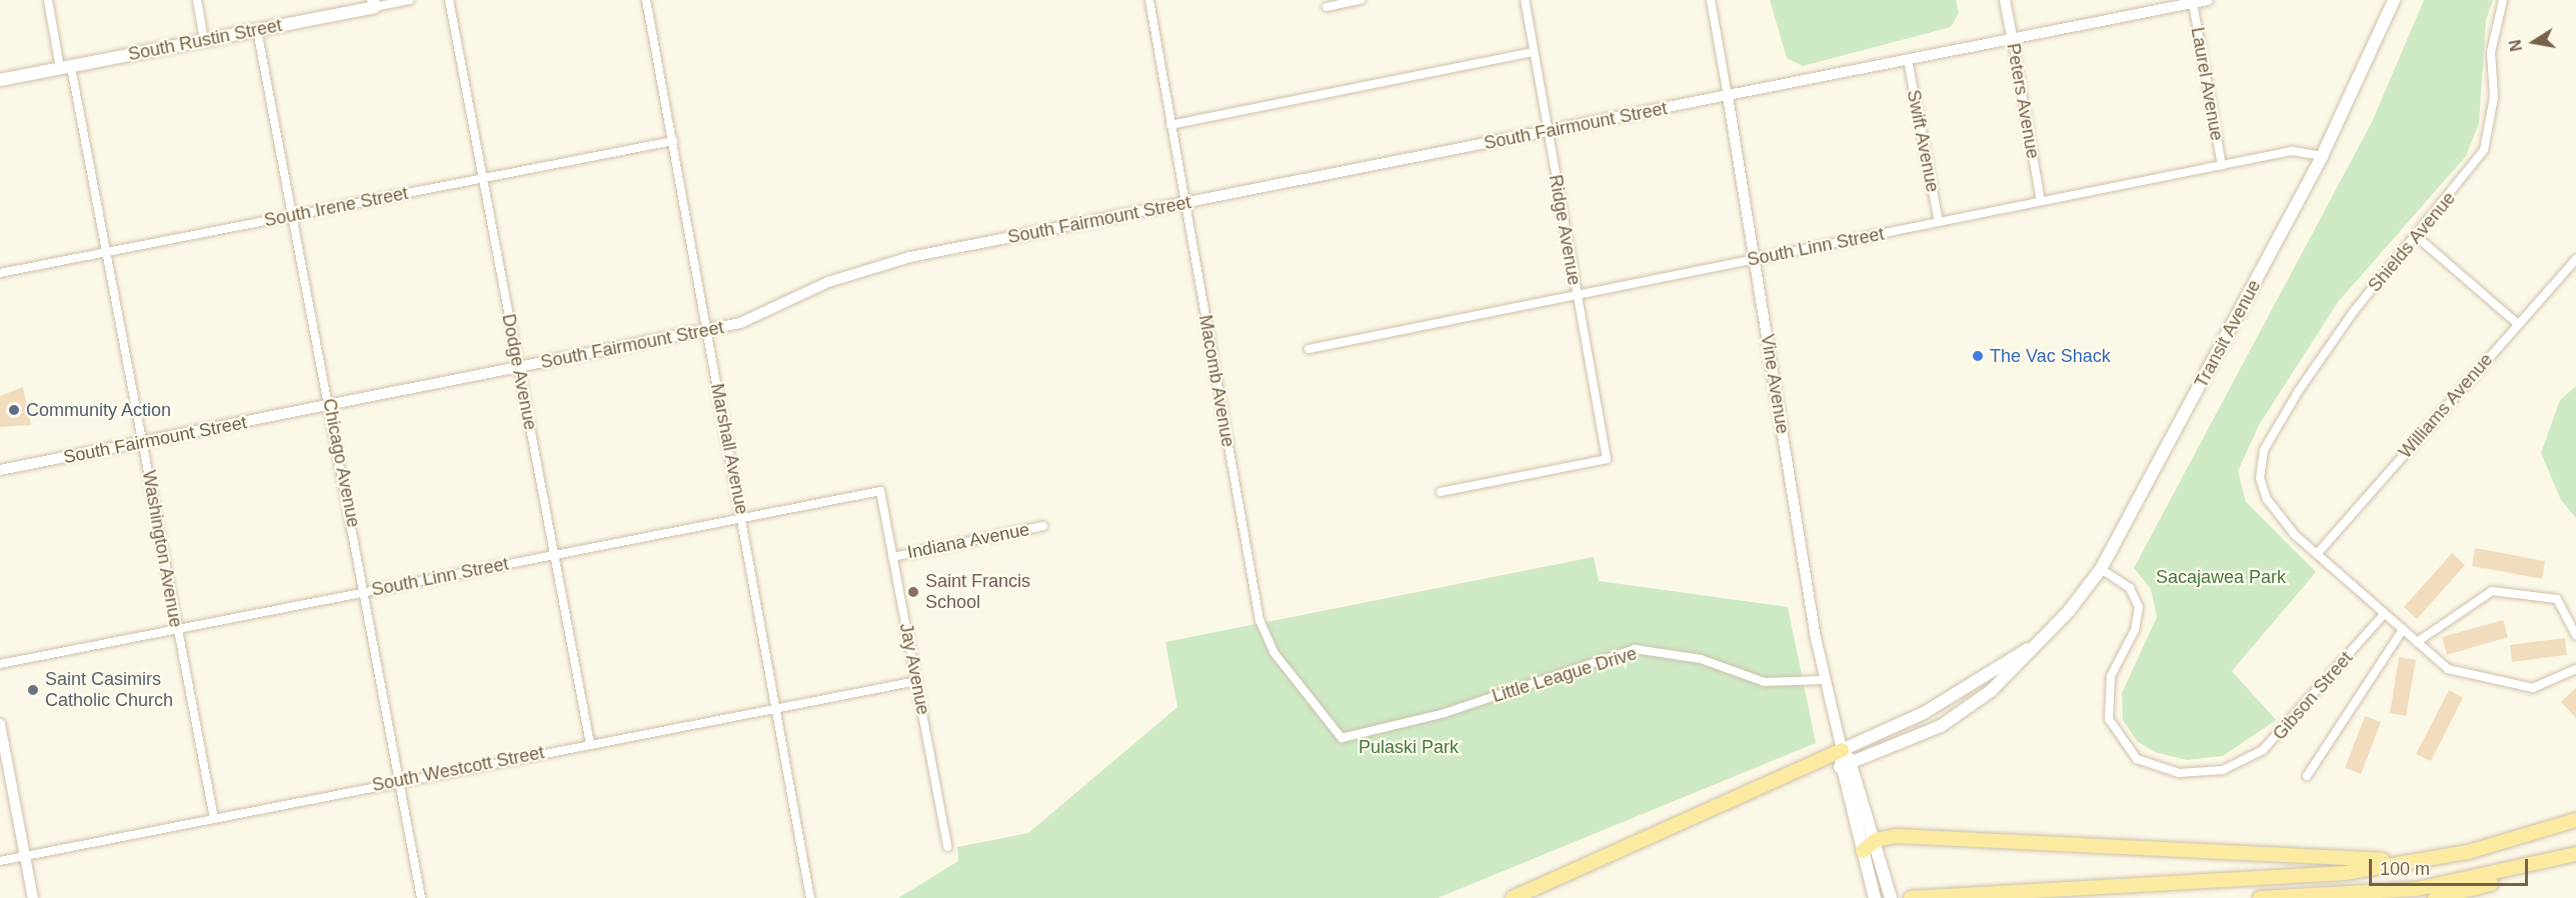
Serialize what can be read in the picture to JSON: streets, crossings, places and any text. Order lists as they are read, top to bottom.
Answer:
{
  "streets": {
    "main road": ["South Rustin Street", "Transit Avenue", "Vine Avenue"],
    "street": [
      "Laurel Avenue",
      "Peters Avenue",
      "South Fairmount Street",
      "Swift Avenue",
      "South Irene Street",
      "Ridge Avenue",
      "Shields Avenue",
      "South Linn Street",
      "Dodge Avenue",
      "Macomb Avenue",
      "Williams Avenue",
      "Marshall Avenue",
      "Chicago Avenue",
      "Indiana Avenue",
      "Washington Avenue",
      "Jay Avenue",
      "Little League Drive",
      "Gibson Street",
      "South Westcott Street"
    ]
  },
  "crossings": [
    ["South Rustin Street", "Chicago Avenue"],
    ["South Rustin Street", "Washington Avenue"],
    ["Laurel Avenue", "South Fairmount Street"],
    ["Laurel Avenue", "South Linn Street"],
    ["Peters Avenue", "South Fairmount Street"],
    ["Peters Avenue", "South Linn Street"],
    ["South Fairmount Street", "Swift Avenue"],
    ["South Fairmount Street", "Ridge Avenue"],
    ["South Fairmount Street", "Dodge Avenue"],
    ["South Fairmount Street", "Macomb Avenue"],
    ["South Fairmount Street", "Vine Avenue"],
    ["South Fairmount Street", "Marshall Avenue"],
    ["South Fairmount Street", "Chicago Avenue"],
    ["South Fairmount Street", "Washington Avenue"],
    ["Swift Avenue", "South Linn Street"],
    ["South Irene Street", "Dodge Avenue"],
    ["South Irene Street", "Marshall Avenue"],
    ["South Irene Street", "Chicago Avenue"],
    ["South Irene Street", "Washington Avenue"],
    ["Ridge Avenue", "South Linn Street"],
    ["Shields Avenue", "Williams Avenue"],
    ["South Linn Street", "Transit Avenue"],
    ["South Linn Street", "Dodge Avenue"],
    ["South Linn Street", "Vine Avenue"],
    ["South Linn Street", "Marshall Avenue"],
    ["South Linn Street", "Chicago Avenue"],
    ["South Linn Street", "Washington Avenue"],
    ["South Linn Street", "Jay Avenue"],
    ["Transit Avenue", "Vine Avenue"],
    ["Transit Avenue", "Gibson Street"],
    ["Dodge Avenue", "South Westcott Street"],
    ["Macomb Avenue", "Little League Drive"],
    ["Vine Avenue", "Little League Drive"],
    ["Marshall Avenue", "South Westcott Street"],
    ["Chicago Avenue", "South Westcott Street"],
    ["Indiana Avenue", "Jay Avenue"],
    ["Washington Avenue", "South Westcott Street"],
    ["Jay Avenue", "South Westcott Street"]
  ],
  "parks": ["Sacajawea Park", "Pulaski Park"],
  "places": [
    "The Vac Shack",
    "Community Action",
    "Saint Francis School",
    "Saint Casimirs Catholic Church"
  ],
  "scale_bar": "100 m",
  "north": "left"
}
